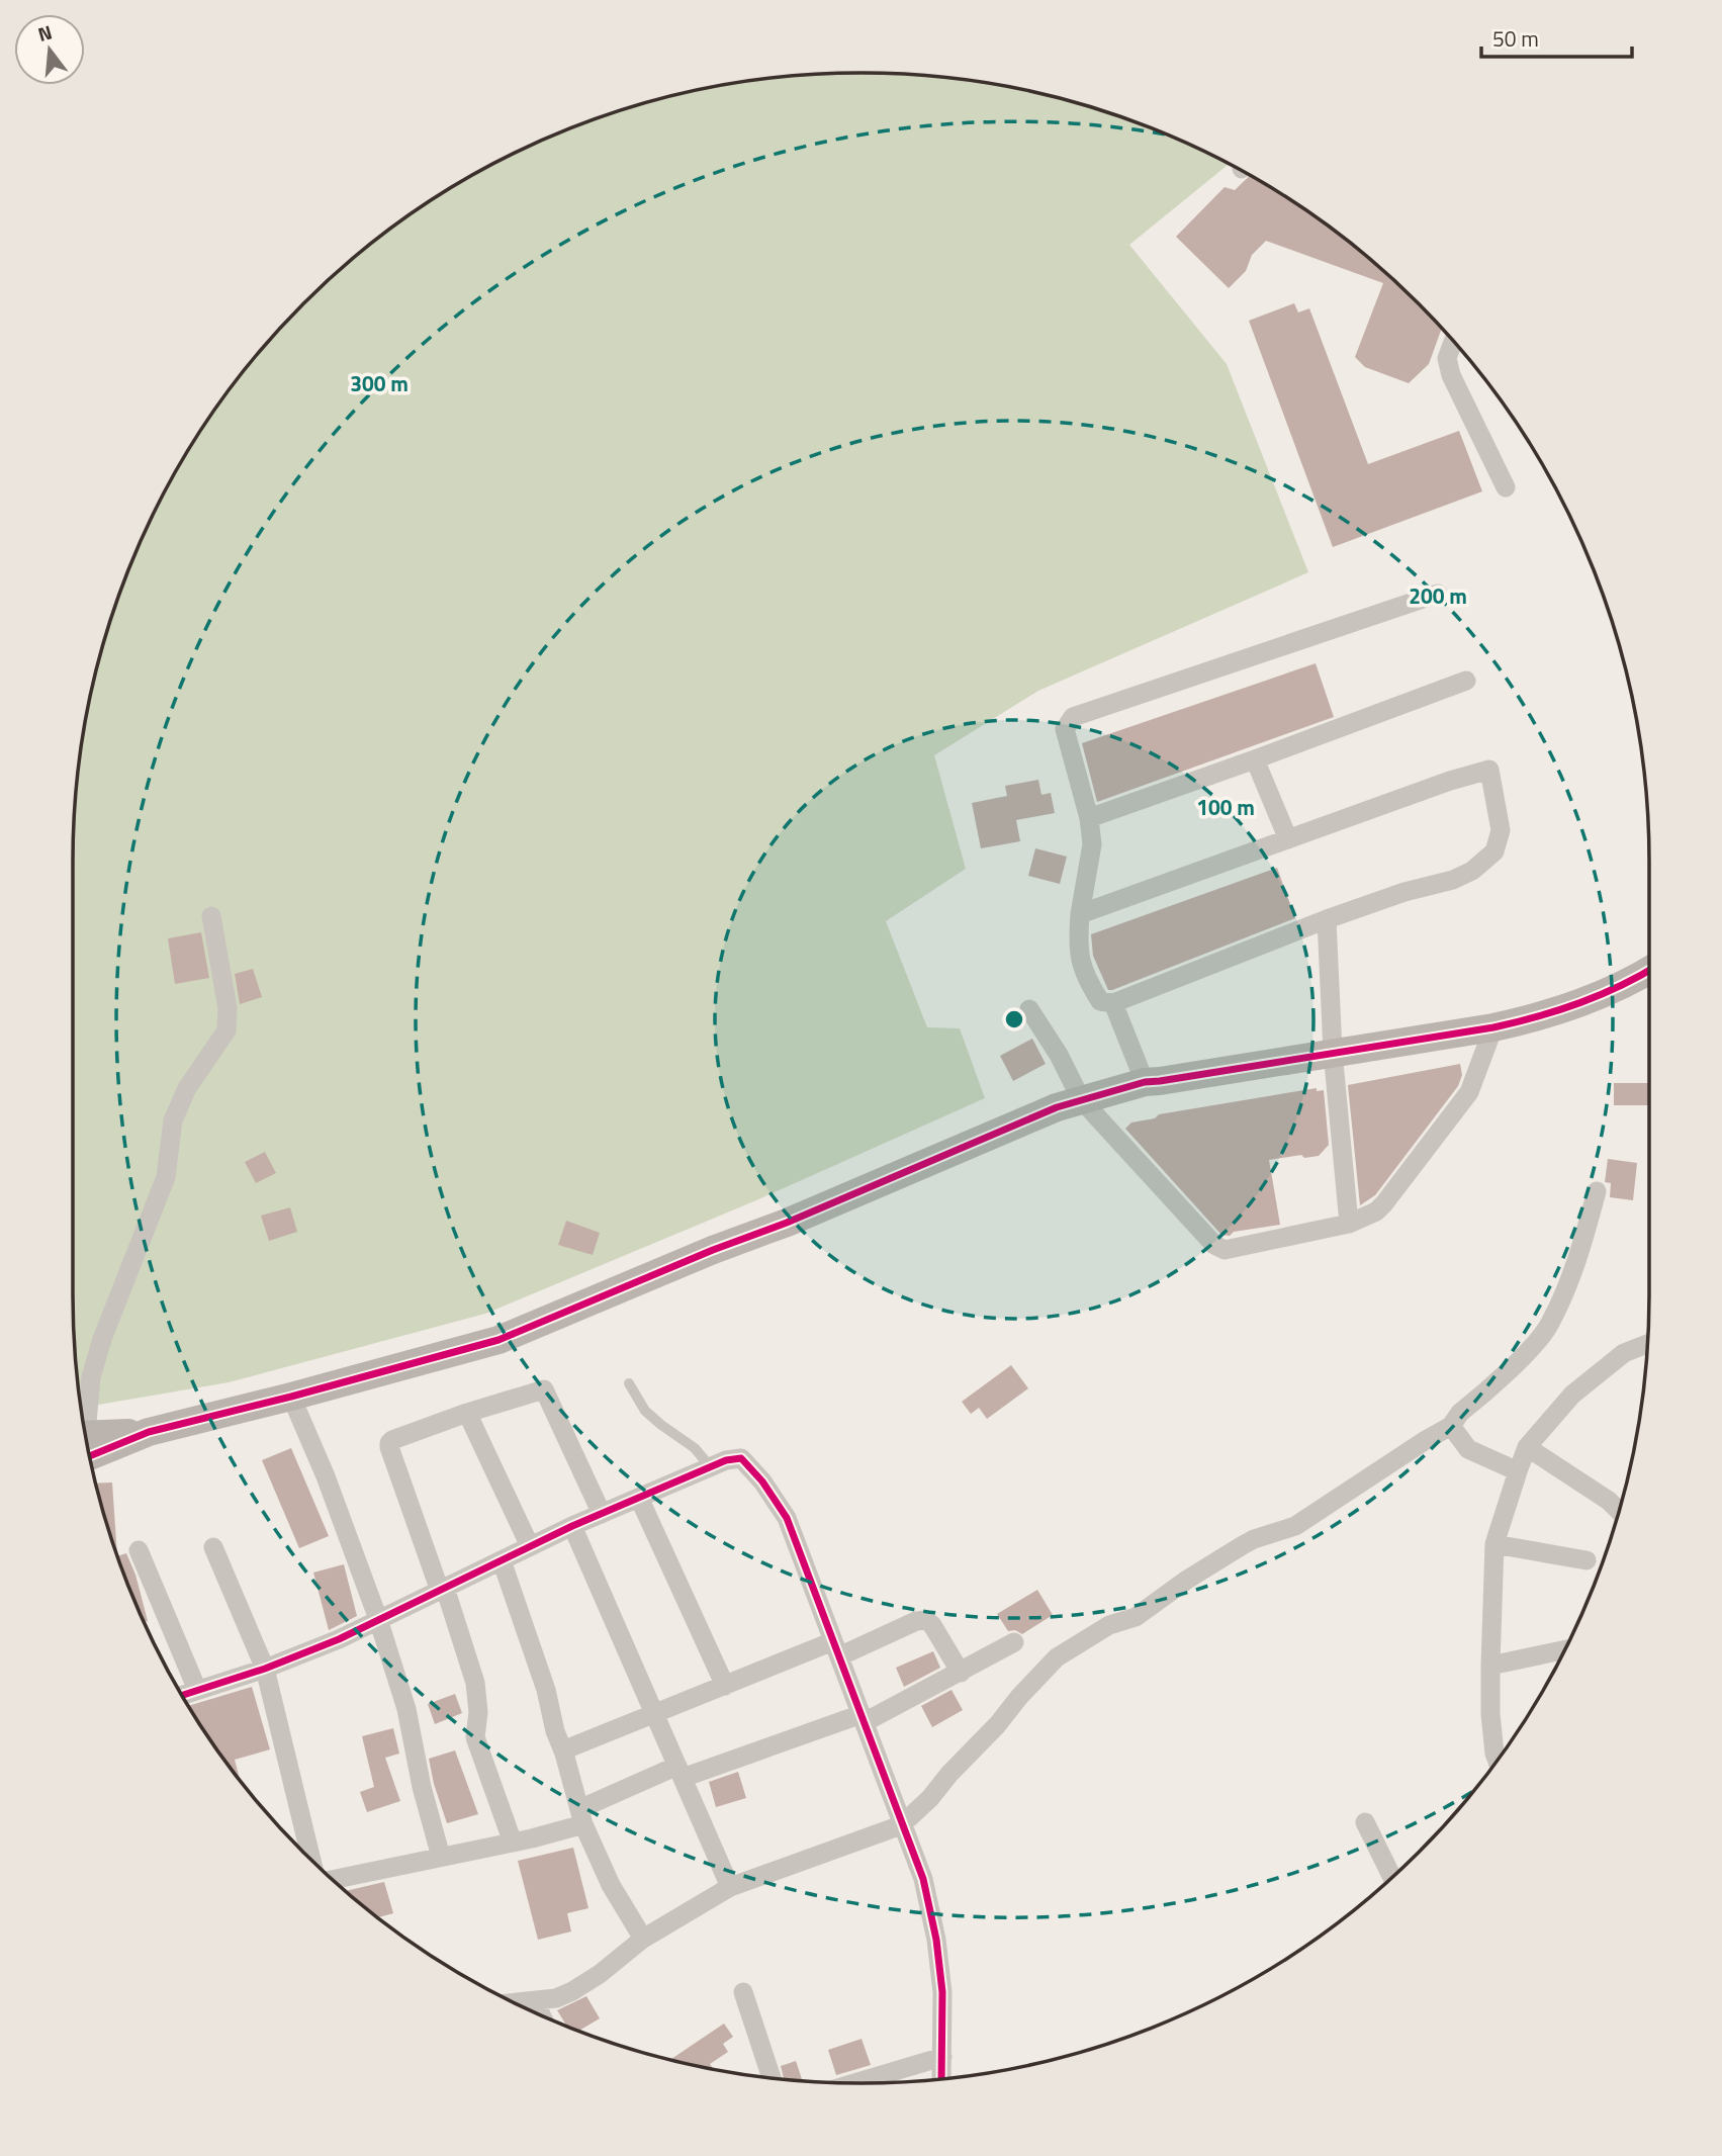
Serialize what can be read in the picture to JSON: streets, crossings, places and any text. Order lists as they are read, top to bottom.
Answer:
{
  "scale_bar": "50 m",
  "north": "top",
  "rings": ["300 m", "200 m", "100 m"]
}
